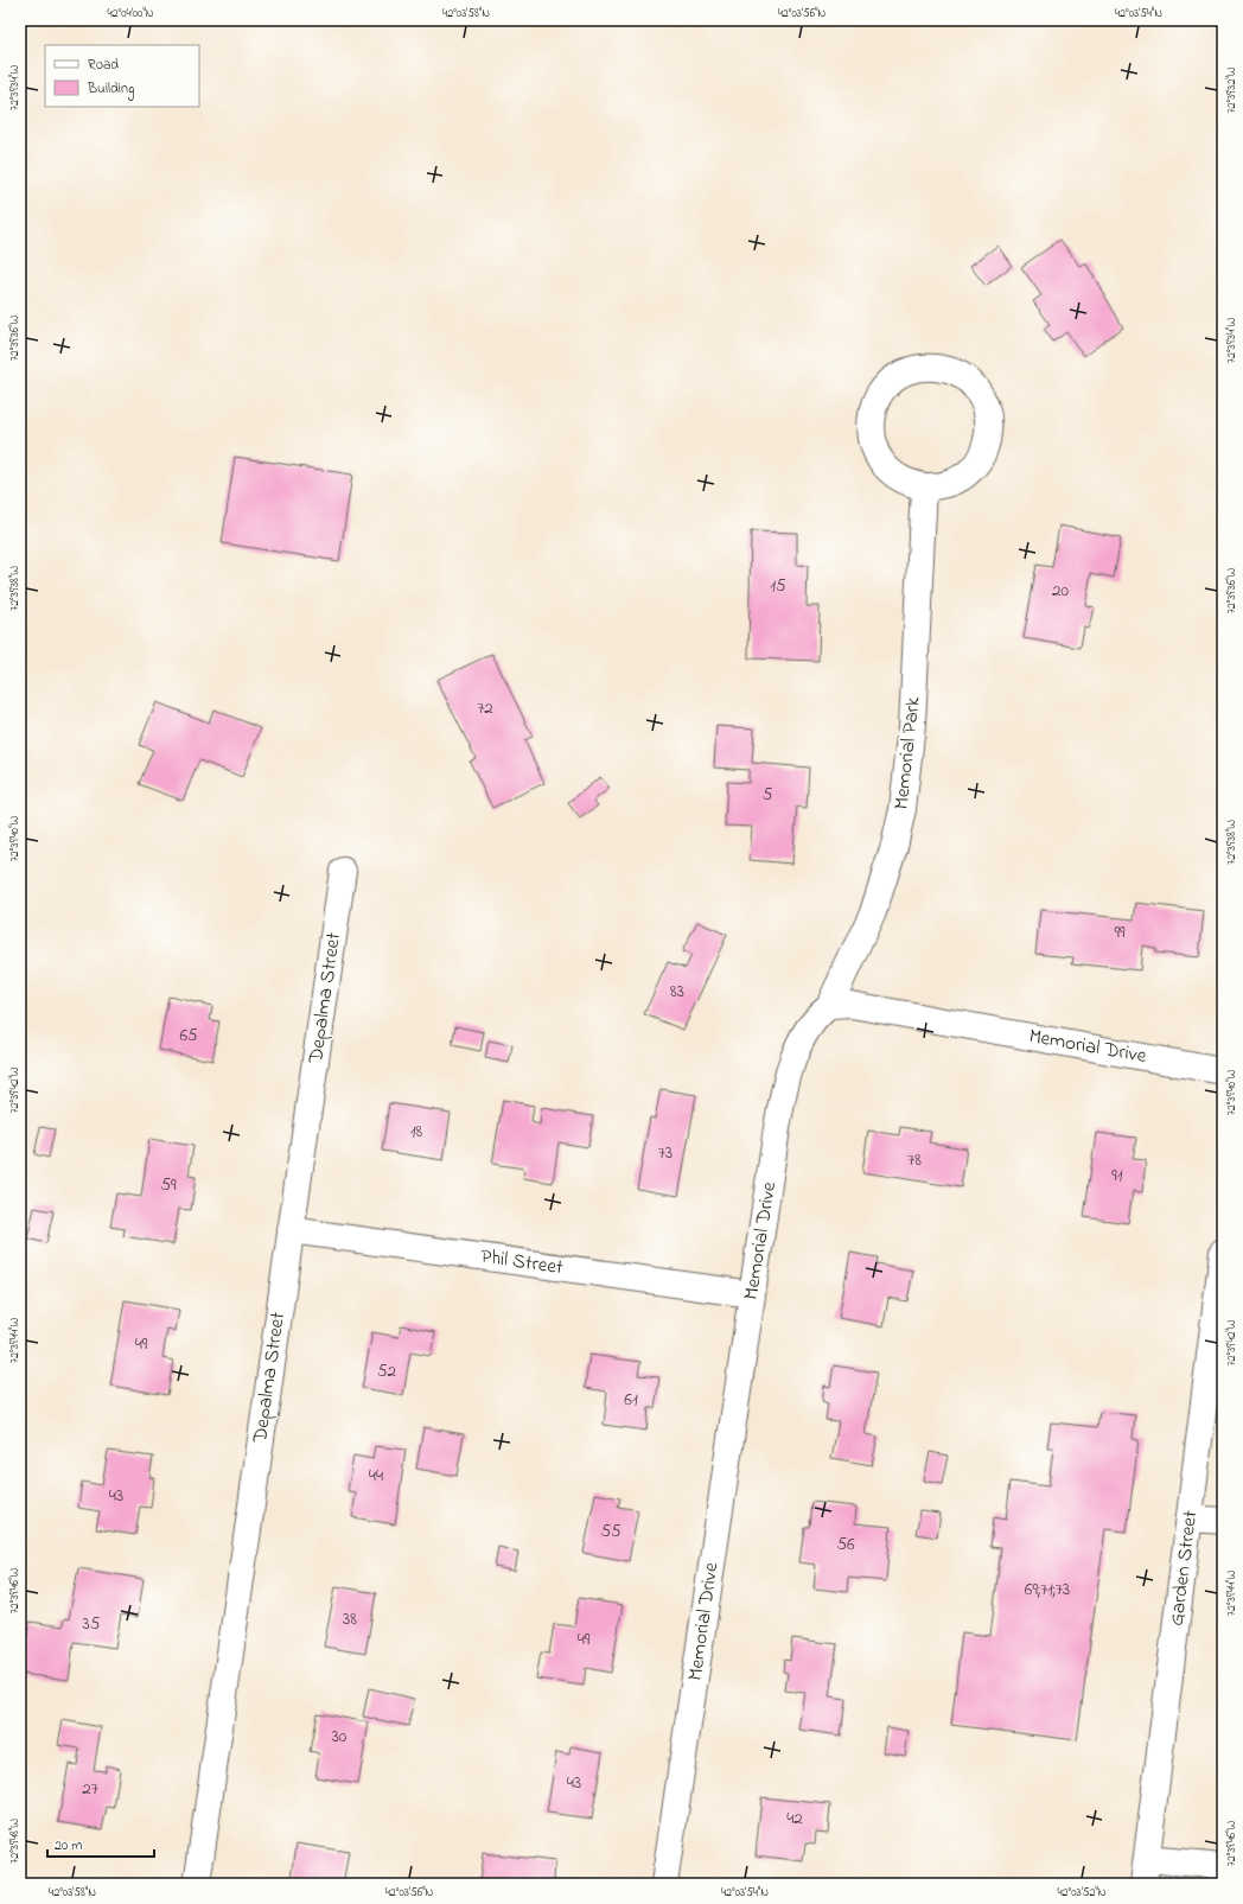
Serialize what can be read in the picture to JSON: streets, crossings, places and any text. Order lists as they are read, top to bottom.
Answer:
{
  "streets": {
    "street": [
      "Memorial Park",
      "Depalma Street",
      "Memorial Drive",
      "Phil Street",
      "Garden Street"
    ]
  },
  "crossings": [
    ["Memorial Park", "Memorial Drive"],
    ["Depalma Street", "Phil Street"],
    ["Memorial Drive", "Phil Street"]
  ],
  "house_numbers": [
    "15",
    "20",
    "72",
    "5",
    "99",
    "83",
    "65",
    "18",
    "73",
    "78",
    "91",
    "59",
    "49",
    "52",
    "61",
    "44",
    "43",
    "55",
    "56",
    "69;71;73",
    "38",
    "35",
    "49",
    "30",
    "43",
    "27",
    "42"
  ],
  "legend": ["Road", "Building"],
  "scale_bar": "20 m",
  "coordinates": [
    "42°04'00\"N",
    "42°03'58\"N",
    "42°03'56\"N",
    "42°03'54\"N",
    "72°39'34\"W",
    "72°39'32\"W",
    "72°39'36\"W",
    "72°39'38\"W",
    "72°39'40\"W",
    "72°39'42\"W",
    "72°39'44\"W",
    "72°39'46\"W",
    "72°39'48\"W",
    "42°03'52\"N"
  ]
}
